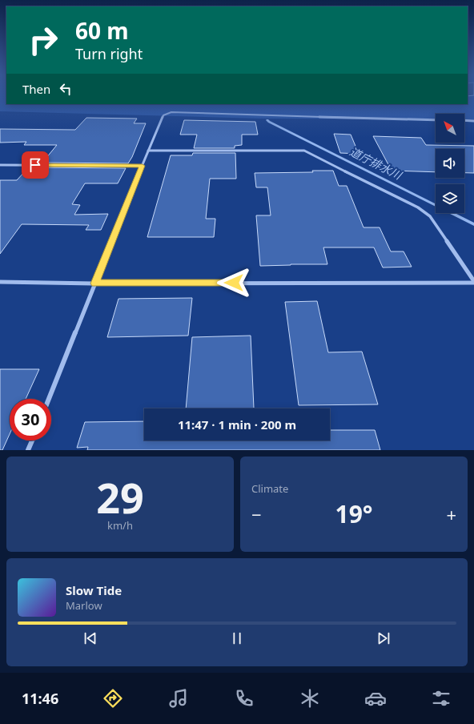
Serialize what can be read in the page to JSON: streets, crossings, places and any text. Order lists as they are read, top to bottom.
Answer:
{
  "water": ["道庁排水川"],
  "north": "top left",
  "page": {
    "turn": ["60 m", "Turn right"],
    "then": "Then",
    "limit": "30",
    "trip": "11:47 · 1 min · 200 m",
    "tile": [
      ["29", "km/h"],
      "Climate"
    ],
    "heat": ["−", "19°", "+"],
    "song": ["Slow Tide", "Marlow"],
    "tabs": "11:46"
  }
}
